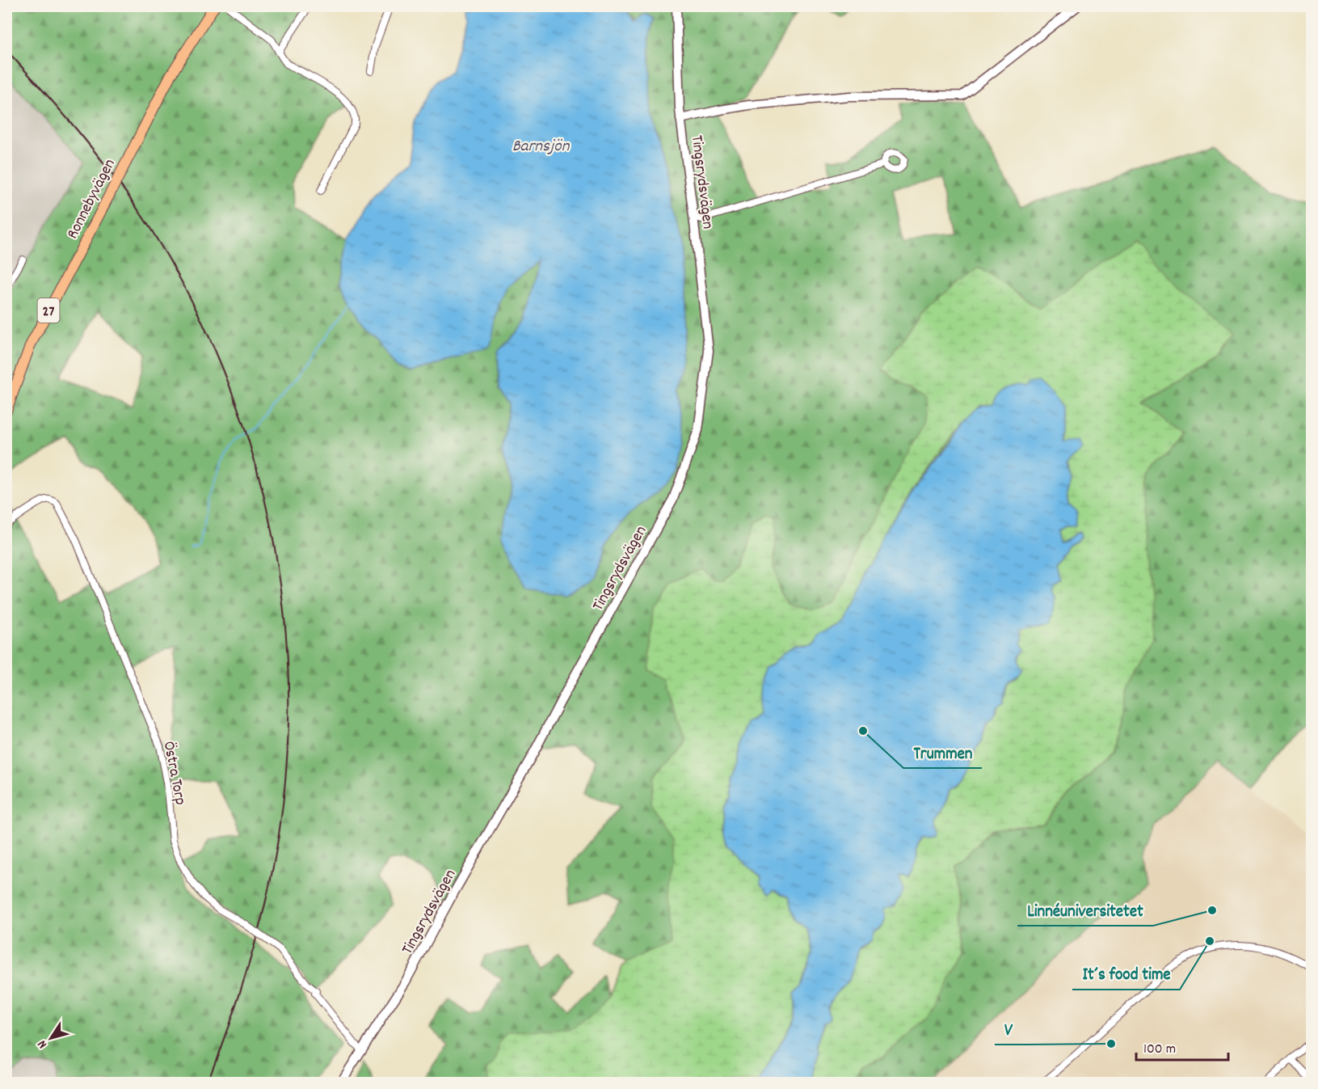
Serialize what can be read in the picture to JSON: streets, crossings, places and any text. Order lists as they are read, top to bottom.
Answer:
{
  "streets": {
    "main road": ["Ronnebyvägen", "27"],
    "street": ["Tingsrydsvägen", "Östra Torp"]
  },
  "crossings": [
    ["Tingsrydsvägen", "Östra Torp"]
  ],
  "water": ["Barnsjön"],
  "places": [
    "Trummen",
    "Linnéuniversitetet",
    "It´s food time",
    "V"
  ],
  "scale_bar": "100 m",
  "north": "bottom left"
}
